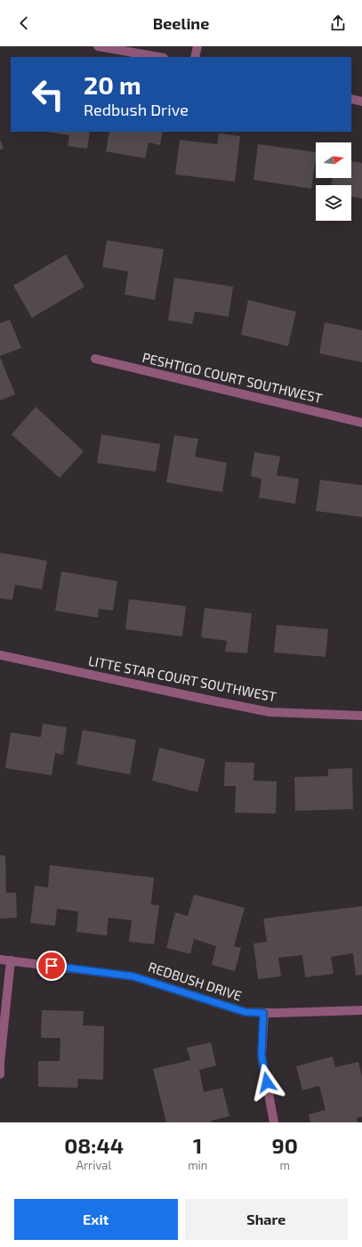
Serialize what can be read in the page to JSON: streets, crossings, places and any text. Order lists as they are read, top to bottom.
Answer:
{
  "streets": {
    "street": ["PESHTIGO COURT SOUTHWEST", "LITTE STAR COURT SOUTHWEST", "REDBUSH DRIVE"]
  },
  "north": "right",
  "page": {
    "header": "Beeline",
    "turn": ["20 m", "Redbush Drive"],
    "eta": [
      "08:44",
      "Arrival",
      "1",
      "min",
      "90",
      "m"
    ],
    "buttons": ["Exit", "Share"]
  }
}
